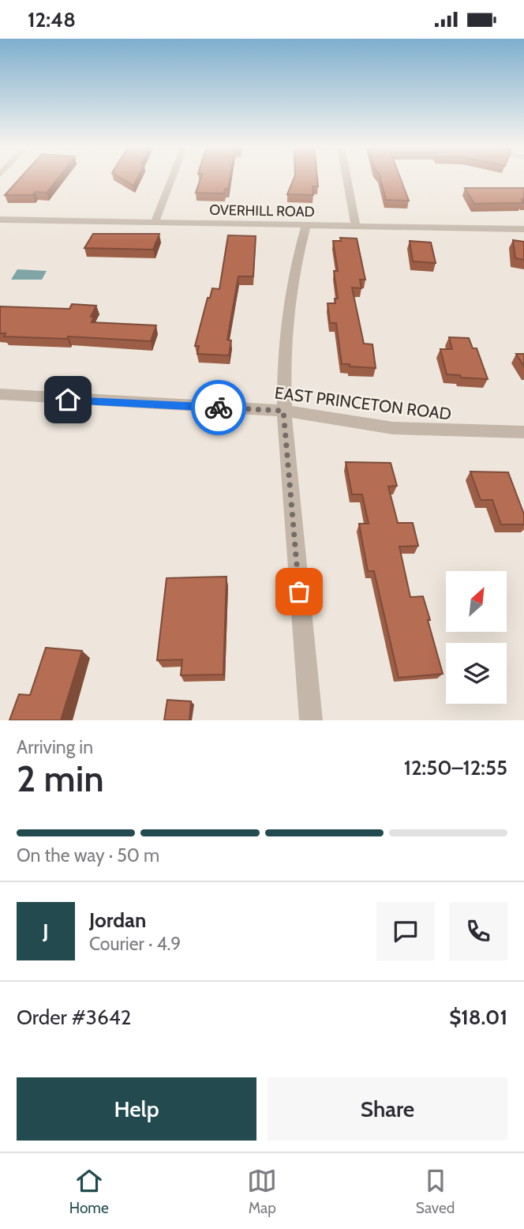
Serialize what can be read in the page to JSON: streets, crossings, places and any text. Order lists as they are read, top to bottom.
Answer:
{
  "streets": {
    "street": ["OVERHILL ROAD", "EAST PRINCETON ROAD"]
  },
  "north": "top right",
  "page": {
    "status": "12:48",
    "heading": ["2 min", "Arriving in", "12:50–12:55"],
    "panel": [
      "Jordan",
      "Courier · 4.9",
      "Order #3642",
      "$18.01"
    ],
    "bar": "On the way · 50 m",
    "round": "J",
    "buttons": ["Help", "Share"],
    "tabs": ["Home", "Map", "Saved"]
  }
}
